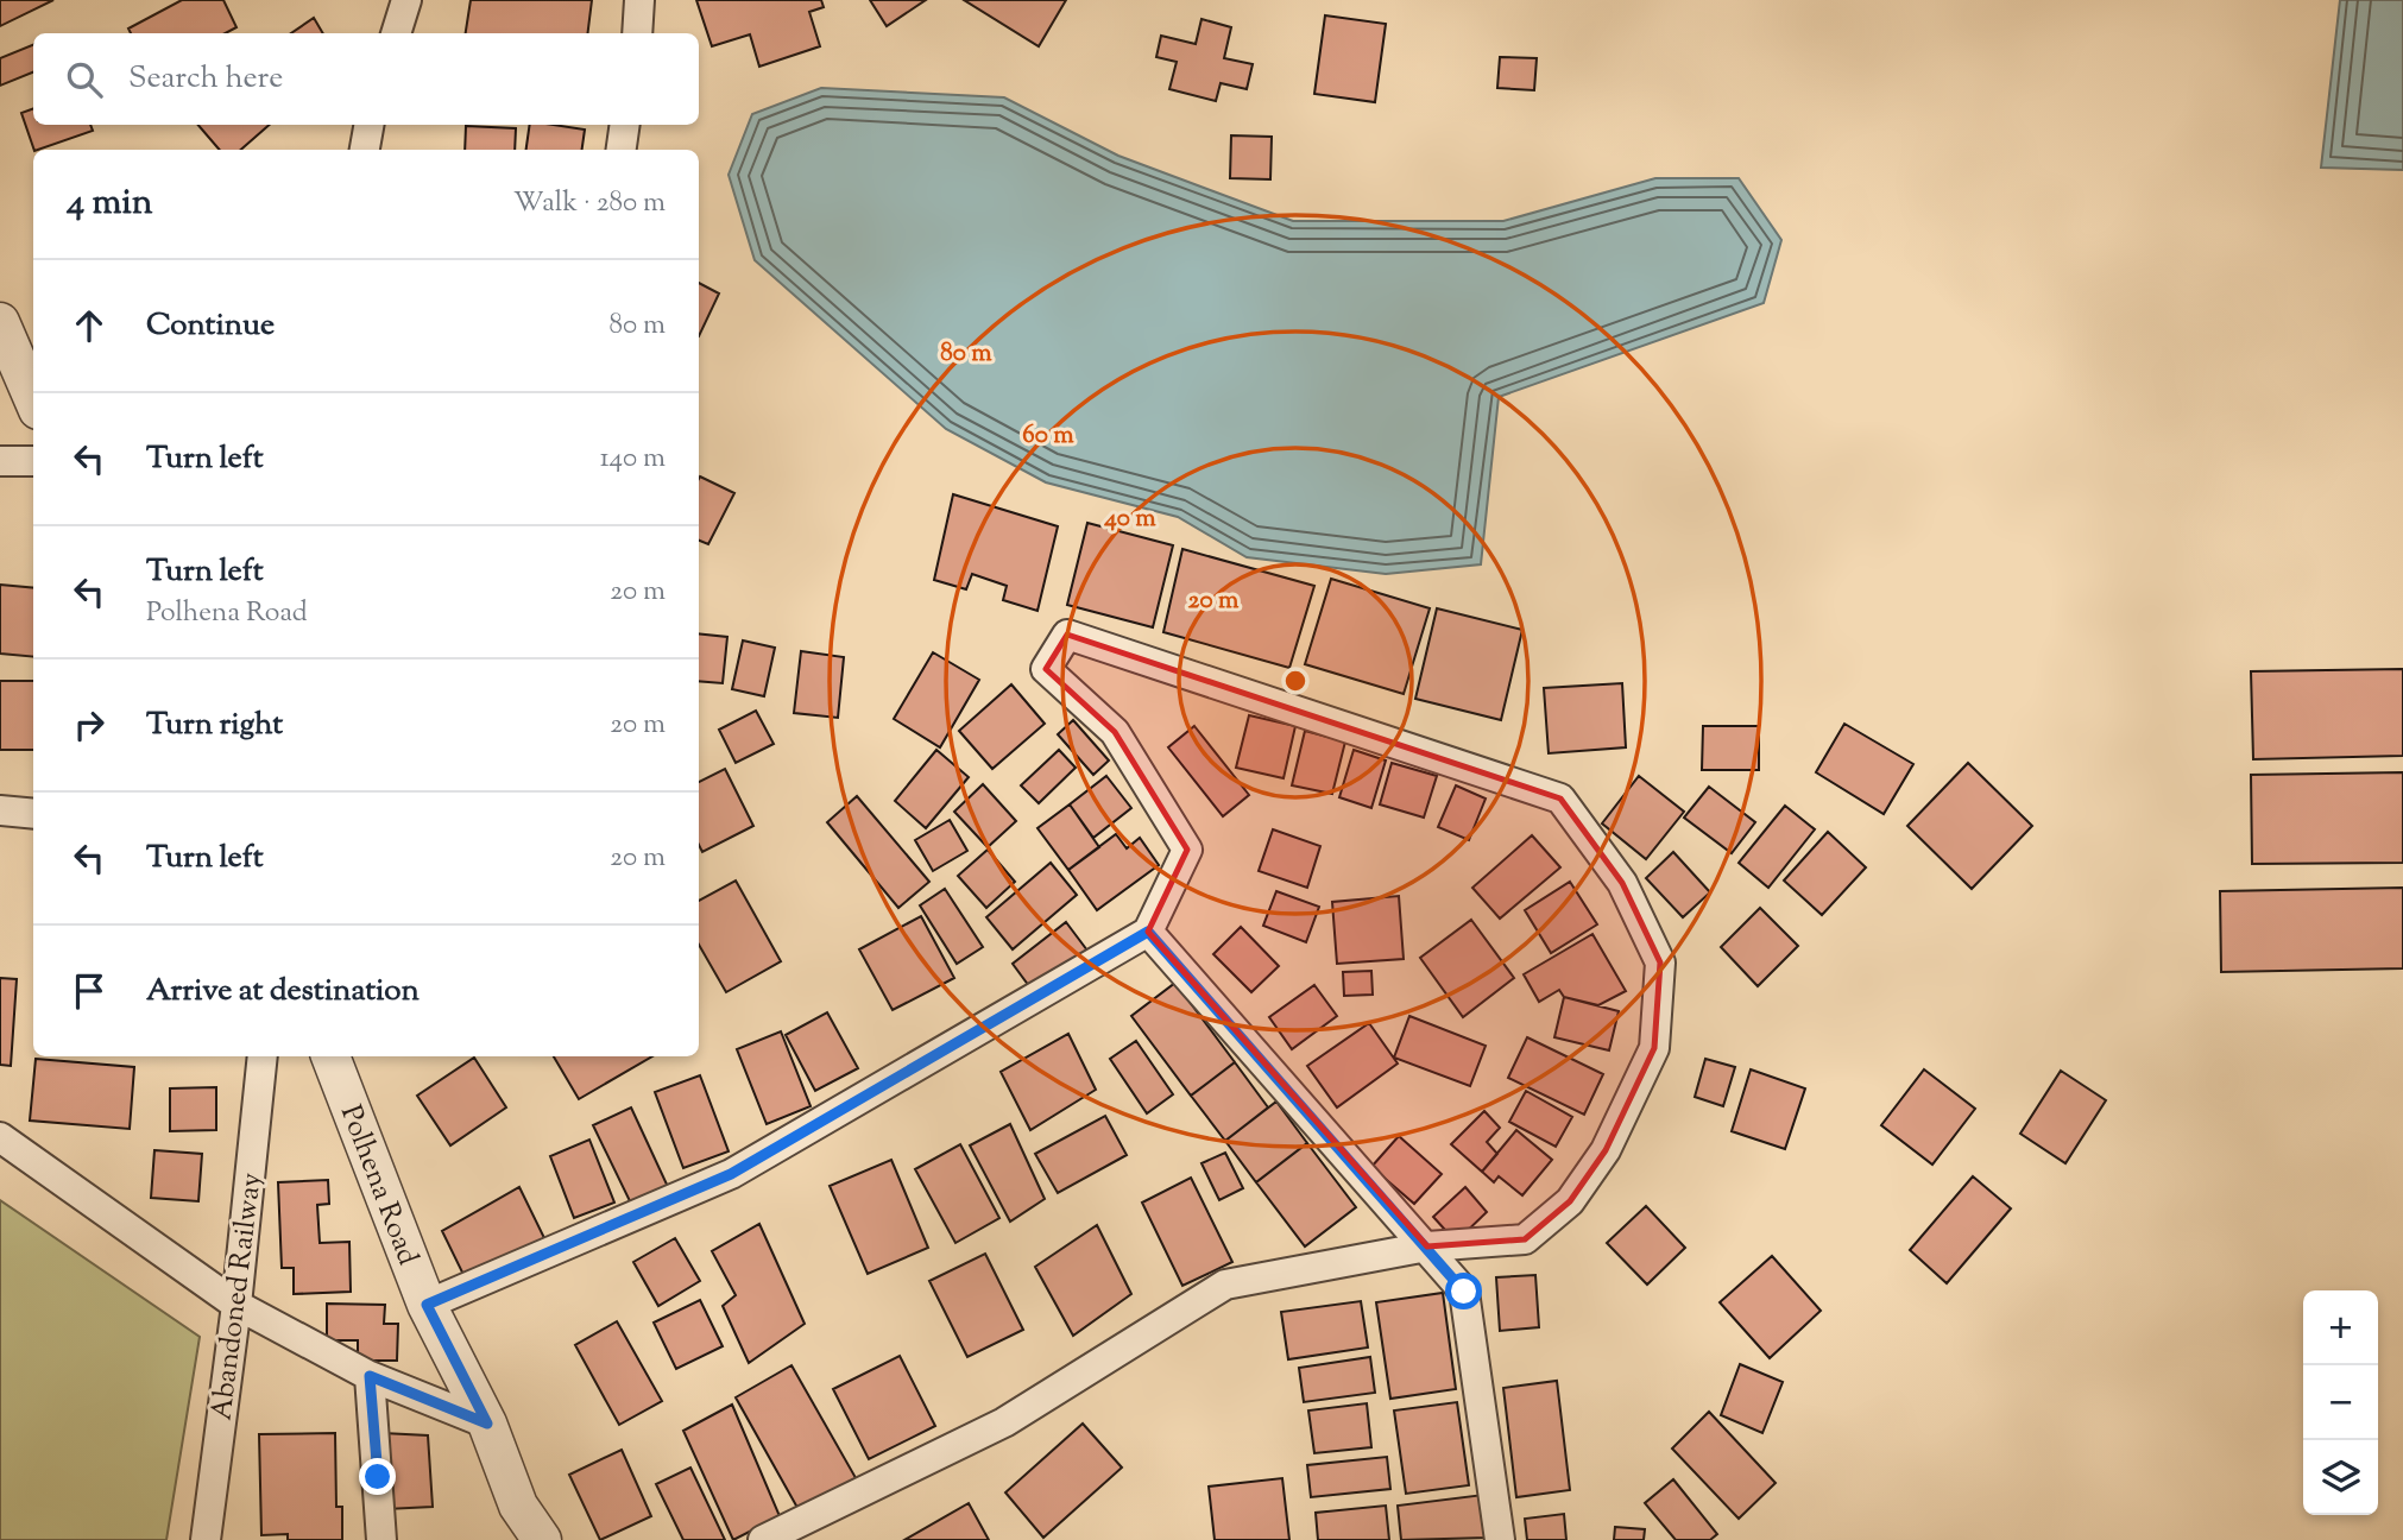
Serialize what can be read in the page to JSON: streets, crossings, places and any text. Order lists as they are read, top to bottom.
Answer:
{
  "streets": {
    "street": ["Polhena Road", "Abandoned Railway"]
  },
  "page": {
    "search": "Search here",
    "heading": ["4 min", "Walk · 280 m"],
    "list": [
      ["Continue", "80 m"],
      ["Turn left", "140 m"],
      ["Turn left", "Polhena Road", "20 m"],
      ["Turn right", "20 m"],
      ["Turn left", "20 m"],
      "Arrive at destination"
    ],
    "map_buttons": ["+", "−"]
  },
  "rings": [
    "80 m",
    "60 m",
    "40 m",
    "20 m"
  ]
}
